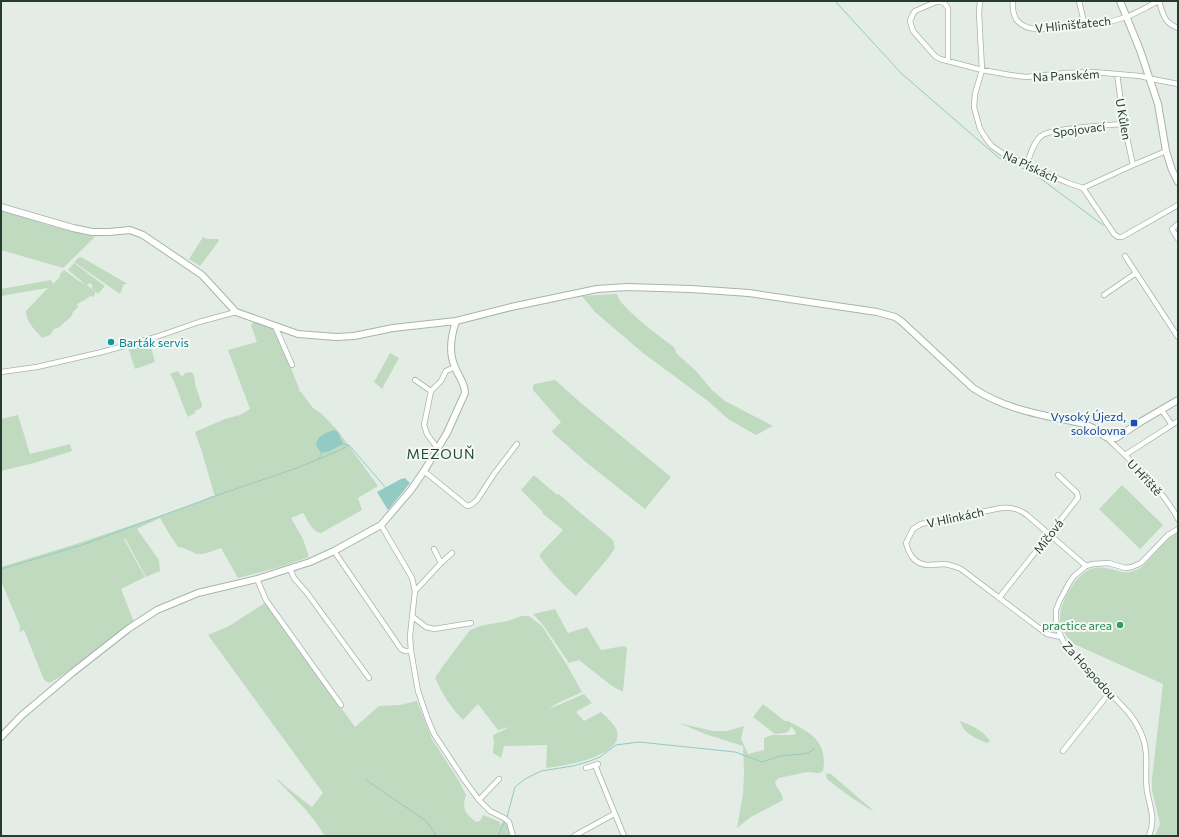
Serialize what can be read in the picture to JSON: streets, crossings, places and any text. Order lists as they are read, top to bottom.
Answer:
{
  "streets": {
    "street": [
      "V Hlinišťatech",
      "Na Panském",
      "U Kůlen",
      "Spojovací",
      "Na Pískách",
      "U Hřiště",
      "V Hlinkách",
      "Míčová",
      "Za Hospodou"
    ]
  },
  "crossings": [
    ["Na Panském", "U Kůlen"],
    ["Na Panském", "Na Pískách"],
    ["U Kůlen", "Spojovací"],
    ["Spojovací", "Na Pískách"],
    ["V Hlinkách", "Míčová"],
    ["V Hlinkách", "Za Hospodou"]
  ],
  "districts": ["MEZOUŇ"],
  "places": {
    "other": ["Barták servis", "practice area"],
    "transit": ["Vysoký Újezd, sokolovna"]
  }
}
